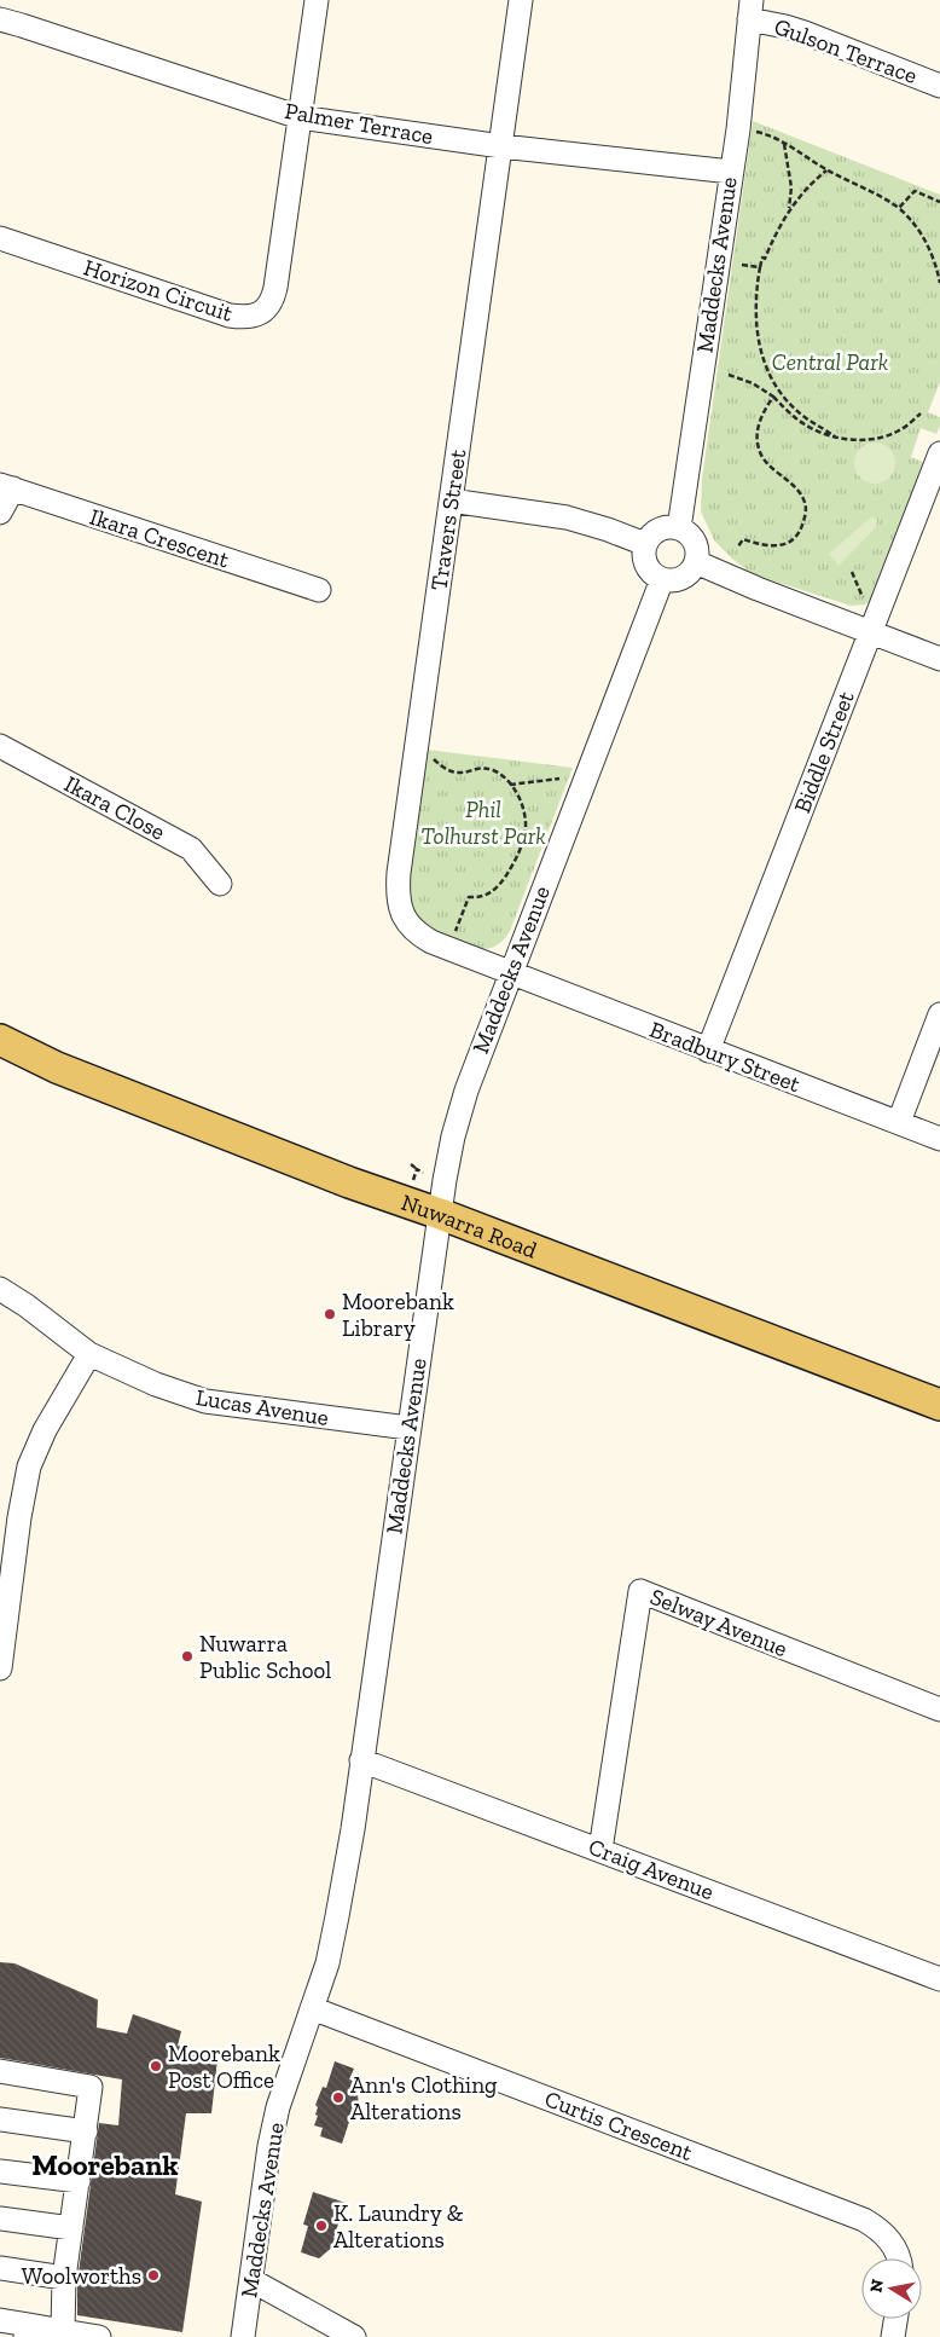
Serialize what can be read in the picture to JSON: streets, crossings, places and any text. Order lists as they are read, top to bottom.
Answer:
{
  "streets": {
    "main road": ["Nuwarra Road"],
    "street": [
      "Gulson Terrace",
      "Palmer Terrace",
      "Maddecks Avenue",
      "Horizon Circuit",
      "Travers Street",
      "Ikara Crescent",
      "Biddle Street",
      "Ikara Close",
      "Bradbury Street",
      "Lucas Avenue",
      "Selway Avenue",
      "Craig Avenue",
      "Curtis Crescent"
    ]
  },
  "crossings": [
    ["Gulson Terrace", "Maddecks Avenue"],
    ["Palmer Terrace", "Maddecks Avenue"],
    ["Palmer Terrace", "Horizon Circuit"],
    ["Palmer Terrace", "Travers Street"],
    ["Maddecks Avenue", "Travers Street"],
    ["Maddecks Avenue", "Bradbury Street"],
    ["Maddecks Avenue", "Nuwarra Road"],
    ["Maddecks Avenue", "Lucas Avenue"],
    ["Maddecks Avenue", "Craig Avenue"],
    ["Maddecks Avenue", "Curtis Crescent"],
    ["Travers Street", "Bradbury Street"],
    ["Biddle Street", "Bradbury Street"],
    ["Selway Avenue", "Craig Avenue"]
  ],
  "districts": ["Moorebank"],
  "parks": ["Central Park", "Phil Tolhurst Park"],
  "places": [
    "Moorebank Library",
    "Nuwarra Public School",
    "Moorebank Post Office",
    "Ann's Clothing Alterations",
    "K. Laundry & Alterations",
    "Woolworths"
  ],
  "north": "left"
}
